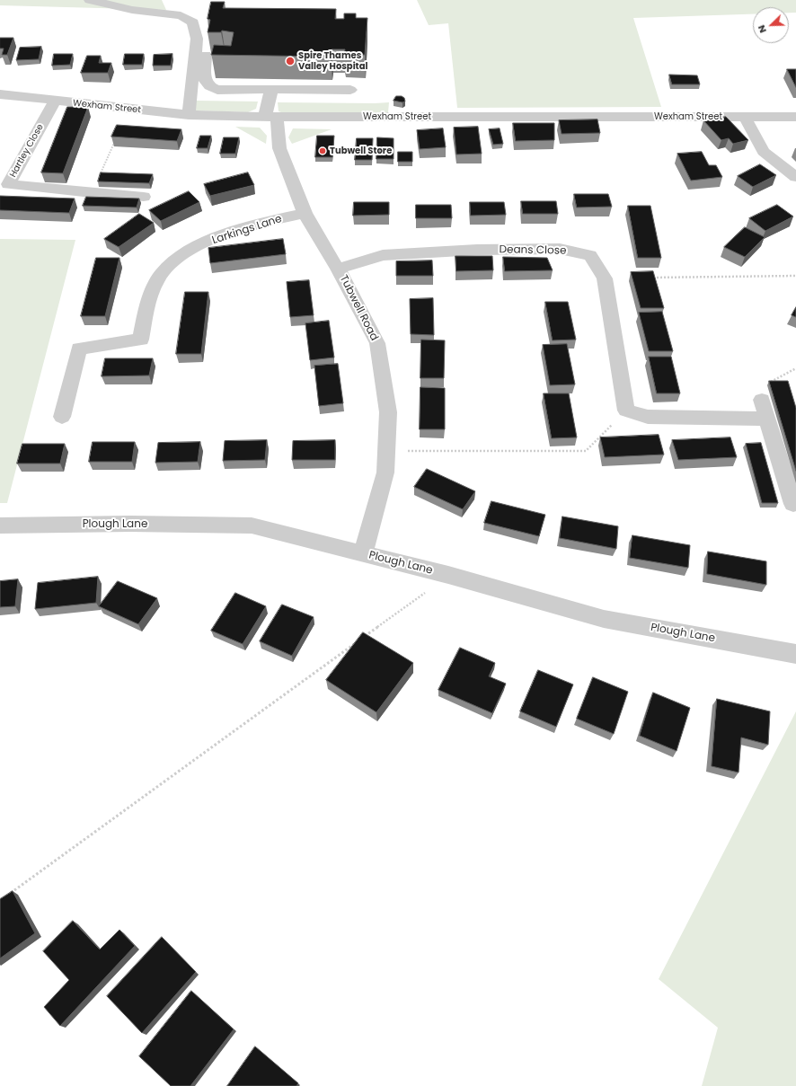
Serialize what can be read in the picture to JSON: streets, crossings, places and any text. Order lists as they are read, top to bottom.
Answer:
{
  "streets": {
    "street": [
      "Wexham Street",
      "Hartley Close",
      "Larkings Lane",
      "Deans Close",
      "Tubwell Road",
      "Plough Lane"
    ]
  },
  "crossings": [
    ["Wexham Street", "Hartley Close"],
    ["Wexham Street", "Tubwell Road"],
    ["Larkings Lane", "Tubwell Road"],
    ["Deans Close", "Tubwell Road"],
    ["Tubwell Road", "Plough Lane"]
  ],
  "places": ["Spire Thames Valley Hospital", "Tubwell Store"],
  "north": "bottom left"
}
